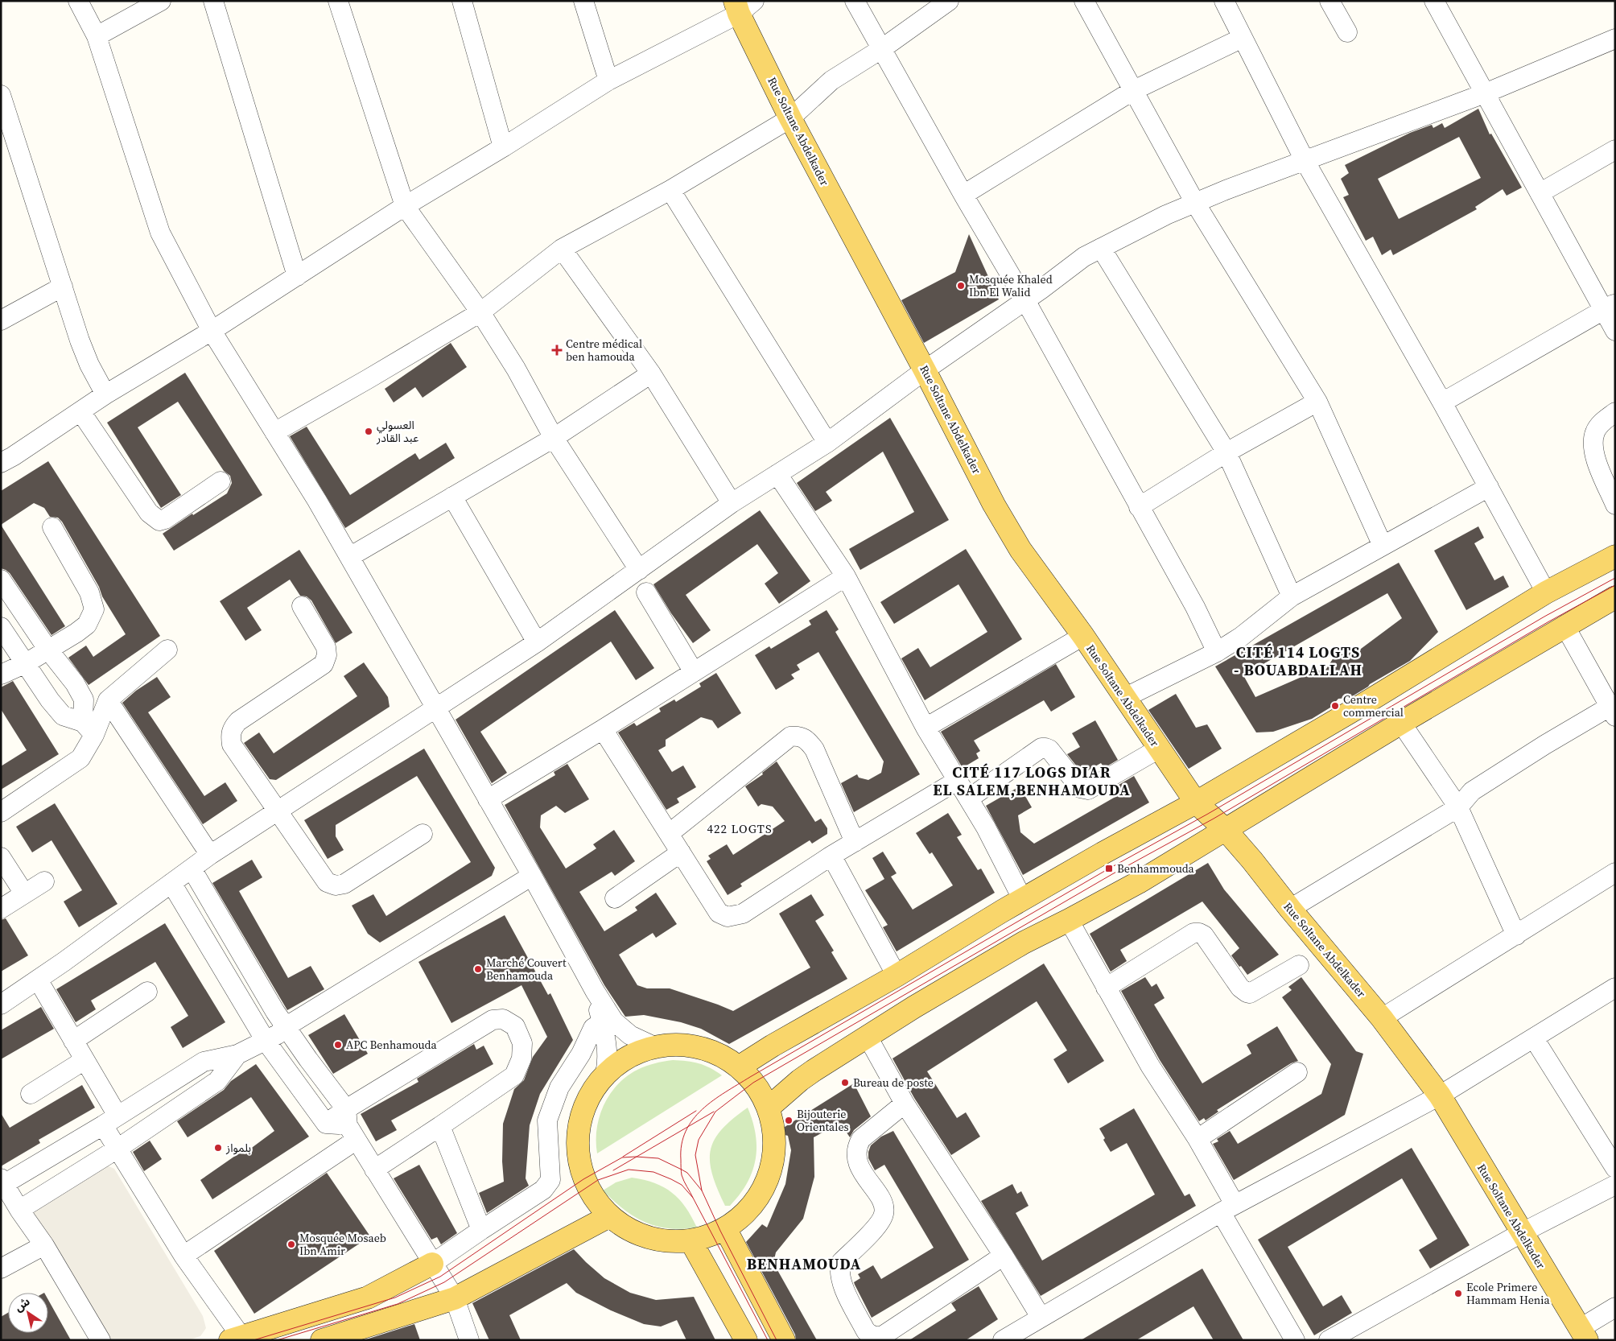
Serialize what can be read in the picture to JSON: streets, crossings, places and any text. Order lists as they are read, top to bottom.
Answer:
{
  "streets": {
    "main road": ["Rue Soltane Abdelkader"]
  },
  "districts": [
    "CITÉ 114 LOGTS - BOUABDALLAH",
    "CITÉ 117 LOGS DIAR EL SALEM,BENHAMOUDA",
    "422 LOGTS",
    "BENHAMOUDA"
  ],
  "places": {
    "other": [
      "Mosquée Khaled Ibn El Walid",
      "العسولي عبد القادر",
      "Centre commercial",
      "Marché Couvert Benhamouda",
      "APC Benhamouda",
      "Bureau de poste",
      "Bijouterie Orientales",
      "بلمواز",
      "Mosquée Mosaeb Ibn Amir",
      "Ecole Primere Hammam Henia"
    ],
    "health": ["Centre médical ben hamouda"],
    "transit": ["Benhammouda"]
  },
  "north": "top left"
}
